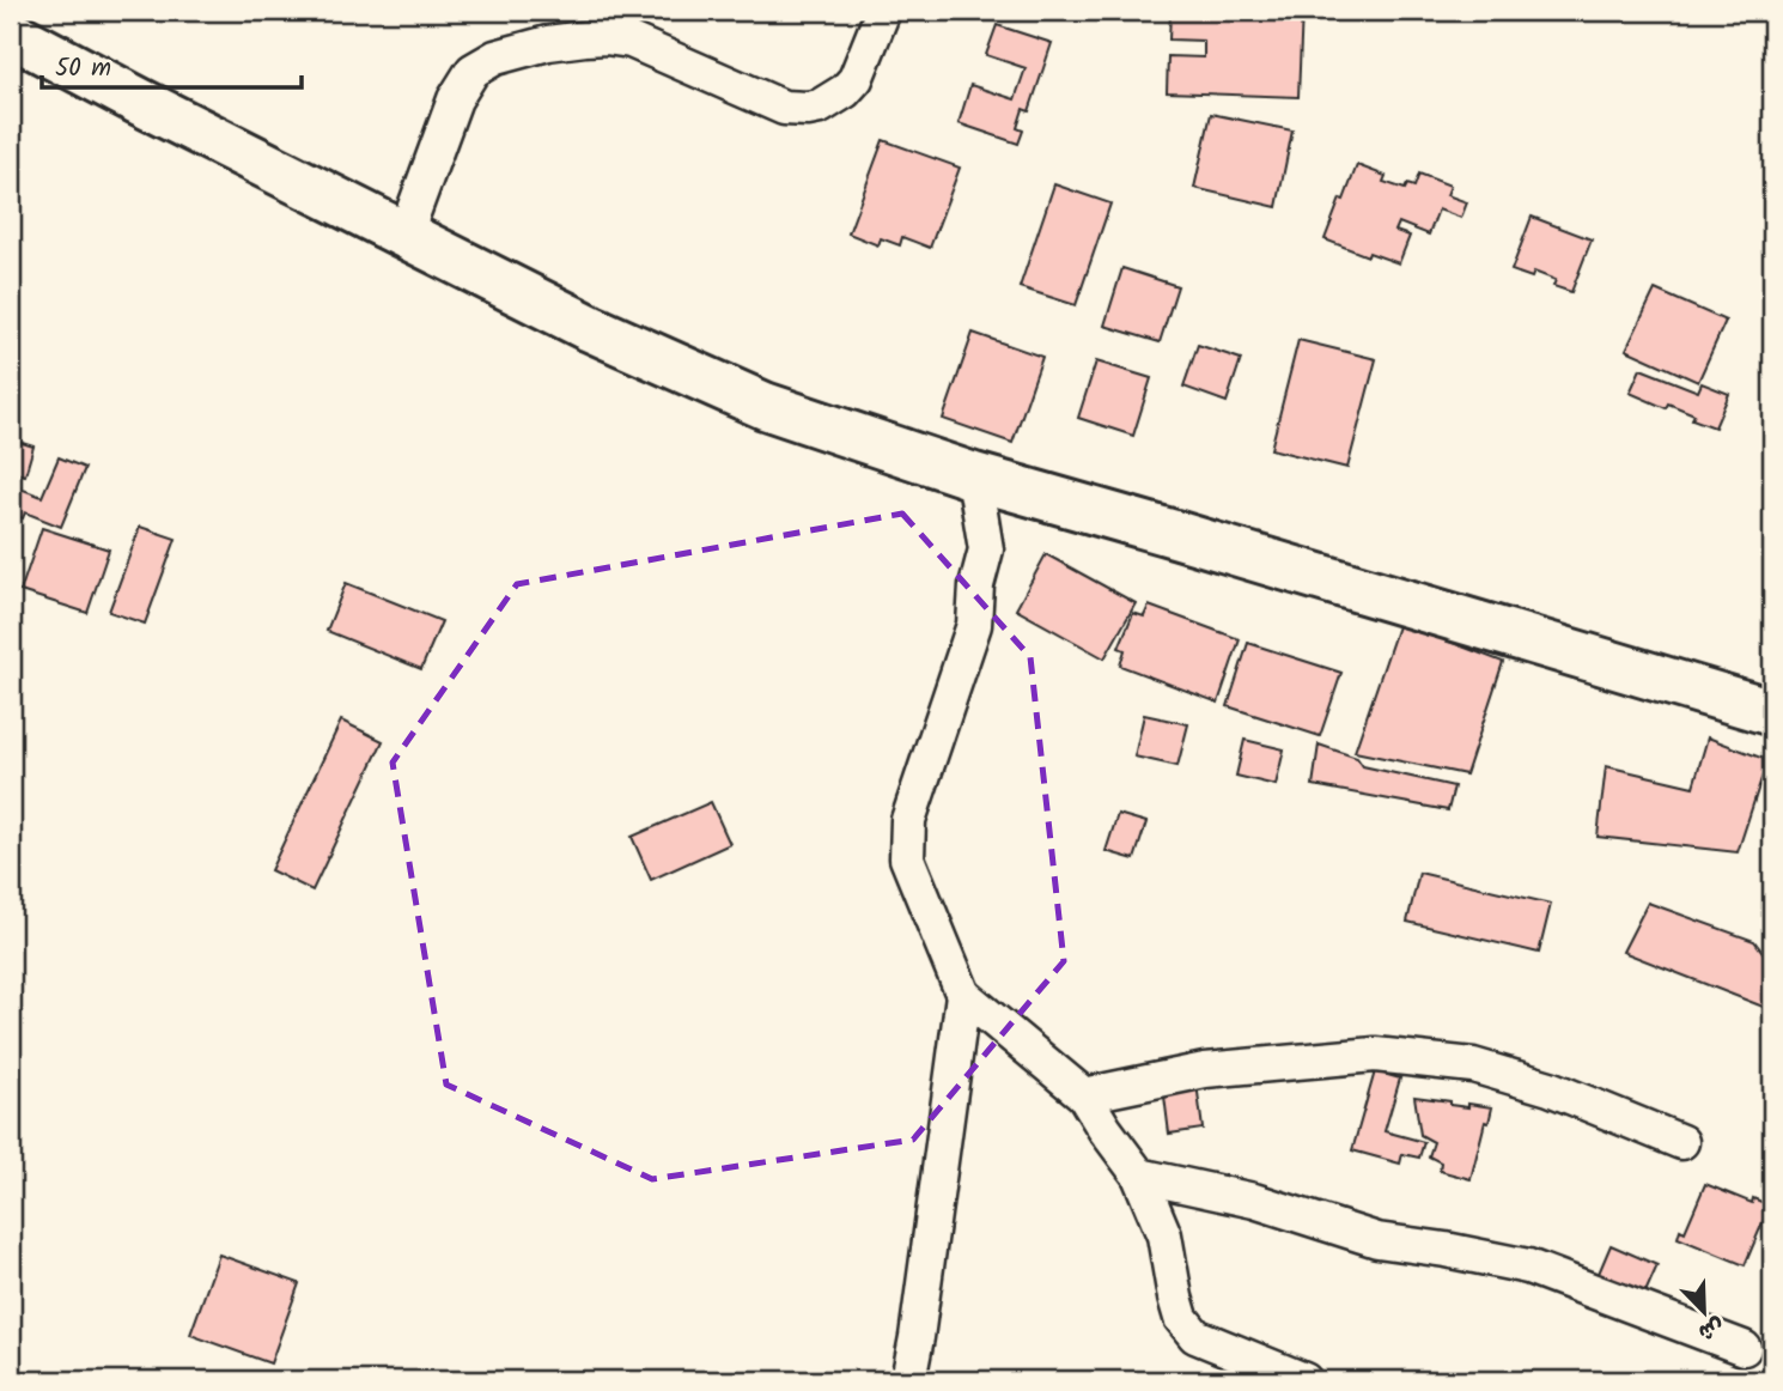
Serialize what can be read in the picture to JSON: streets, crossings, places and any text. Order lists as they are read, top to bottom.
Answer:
{
  "scale_bar": "50 m",
  "north": "bottom right"
}
